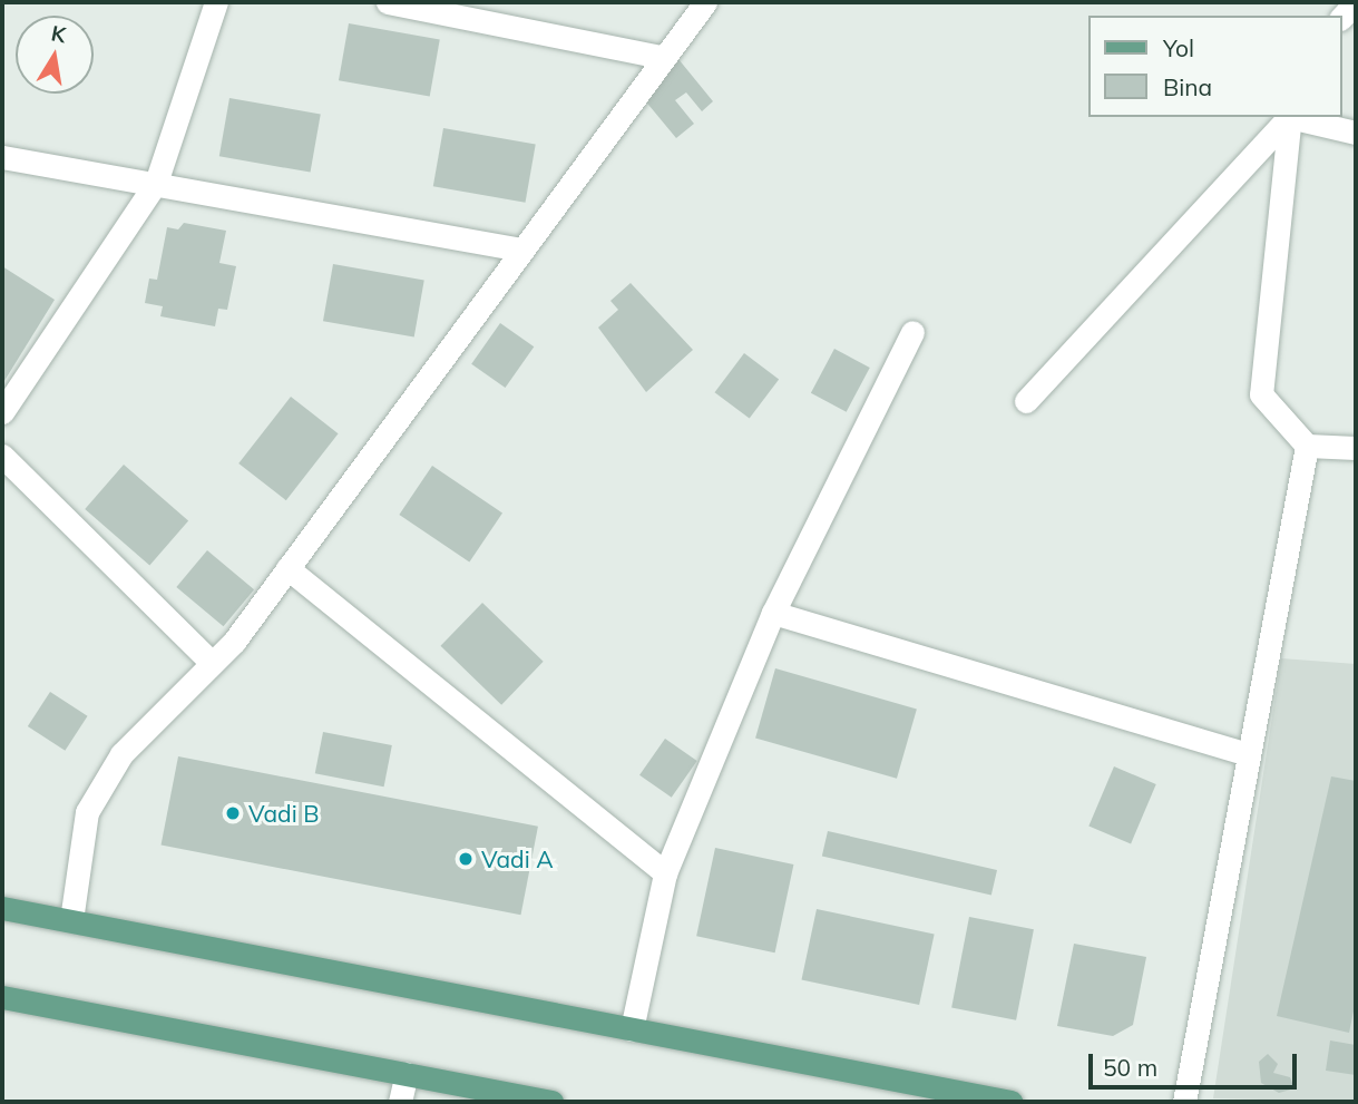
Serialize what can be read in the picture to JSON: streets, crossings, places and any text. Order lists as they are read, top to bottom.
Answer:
{
  "places": ["Vadi B", "Vadi A"],
  "legend": ["Yol", "Bina"],
  "scale_bar": "50 m",
  "north": "top"
}
